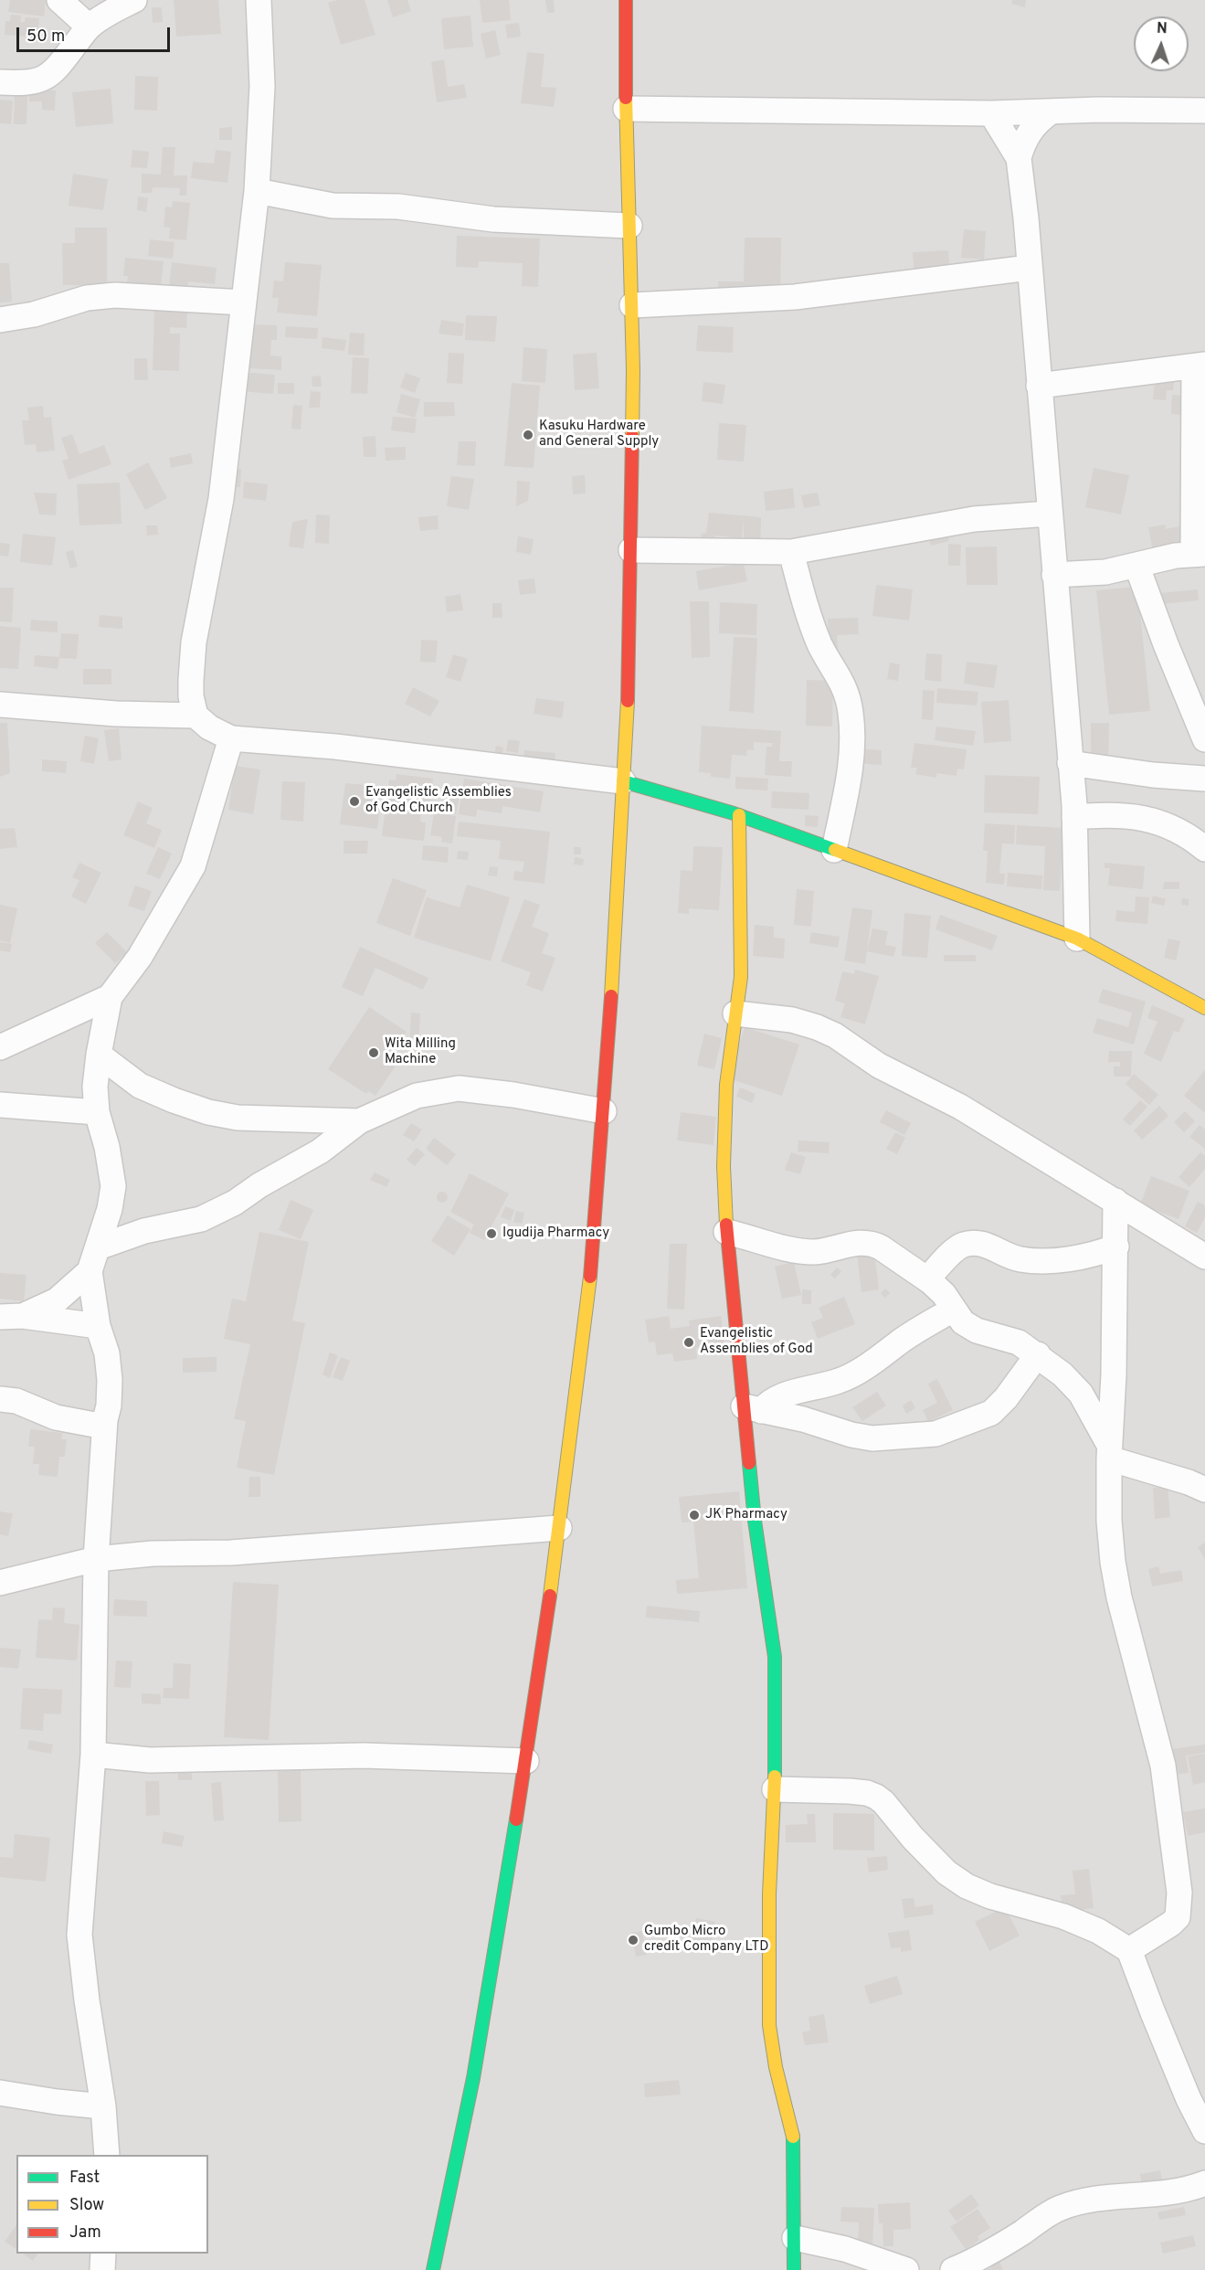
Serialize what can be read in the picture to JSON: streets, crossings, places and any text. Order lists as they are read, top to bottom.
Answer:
{
  "places": [
    "Kasuku Hardware and General Supply",
    "Evangelistic Assemblies of God Church",
    "Wita Milling Machine",
    "Igudija Pharmacy",
    "Evangelistic Assemblies of God",
    "JK Pharmacy",
    "Gumbo Micro credit Company LTD"
  ],
  "legend": ["Fast", "Slow", "Jam"],
  "scale_bar": "50 m",
  "north": "top"
}
